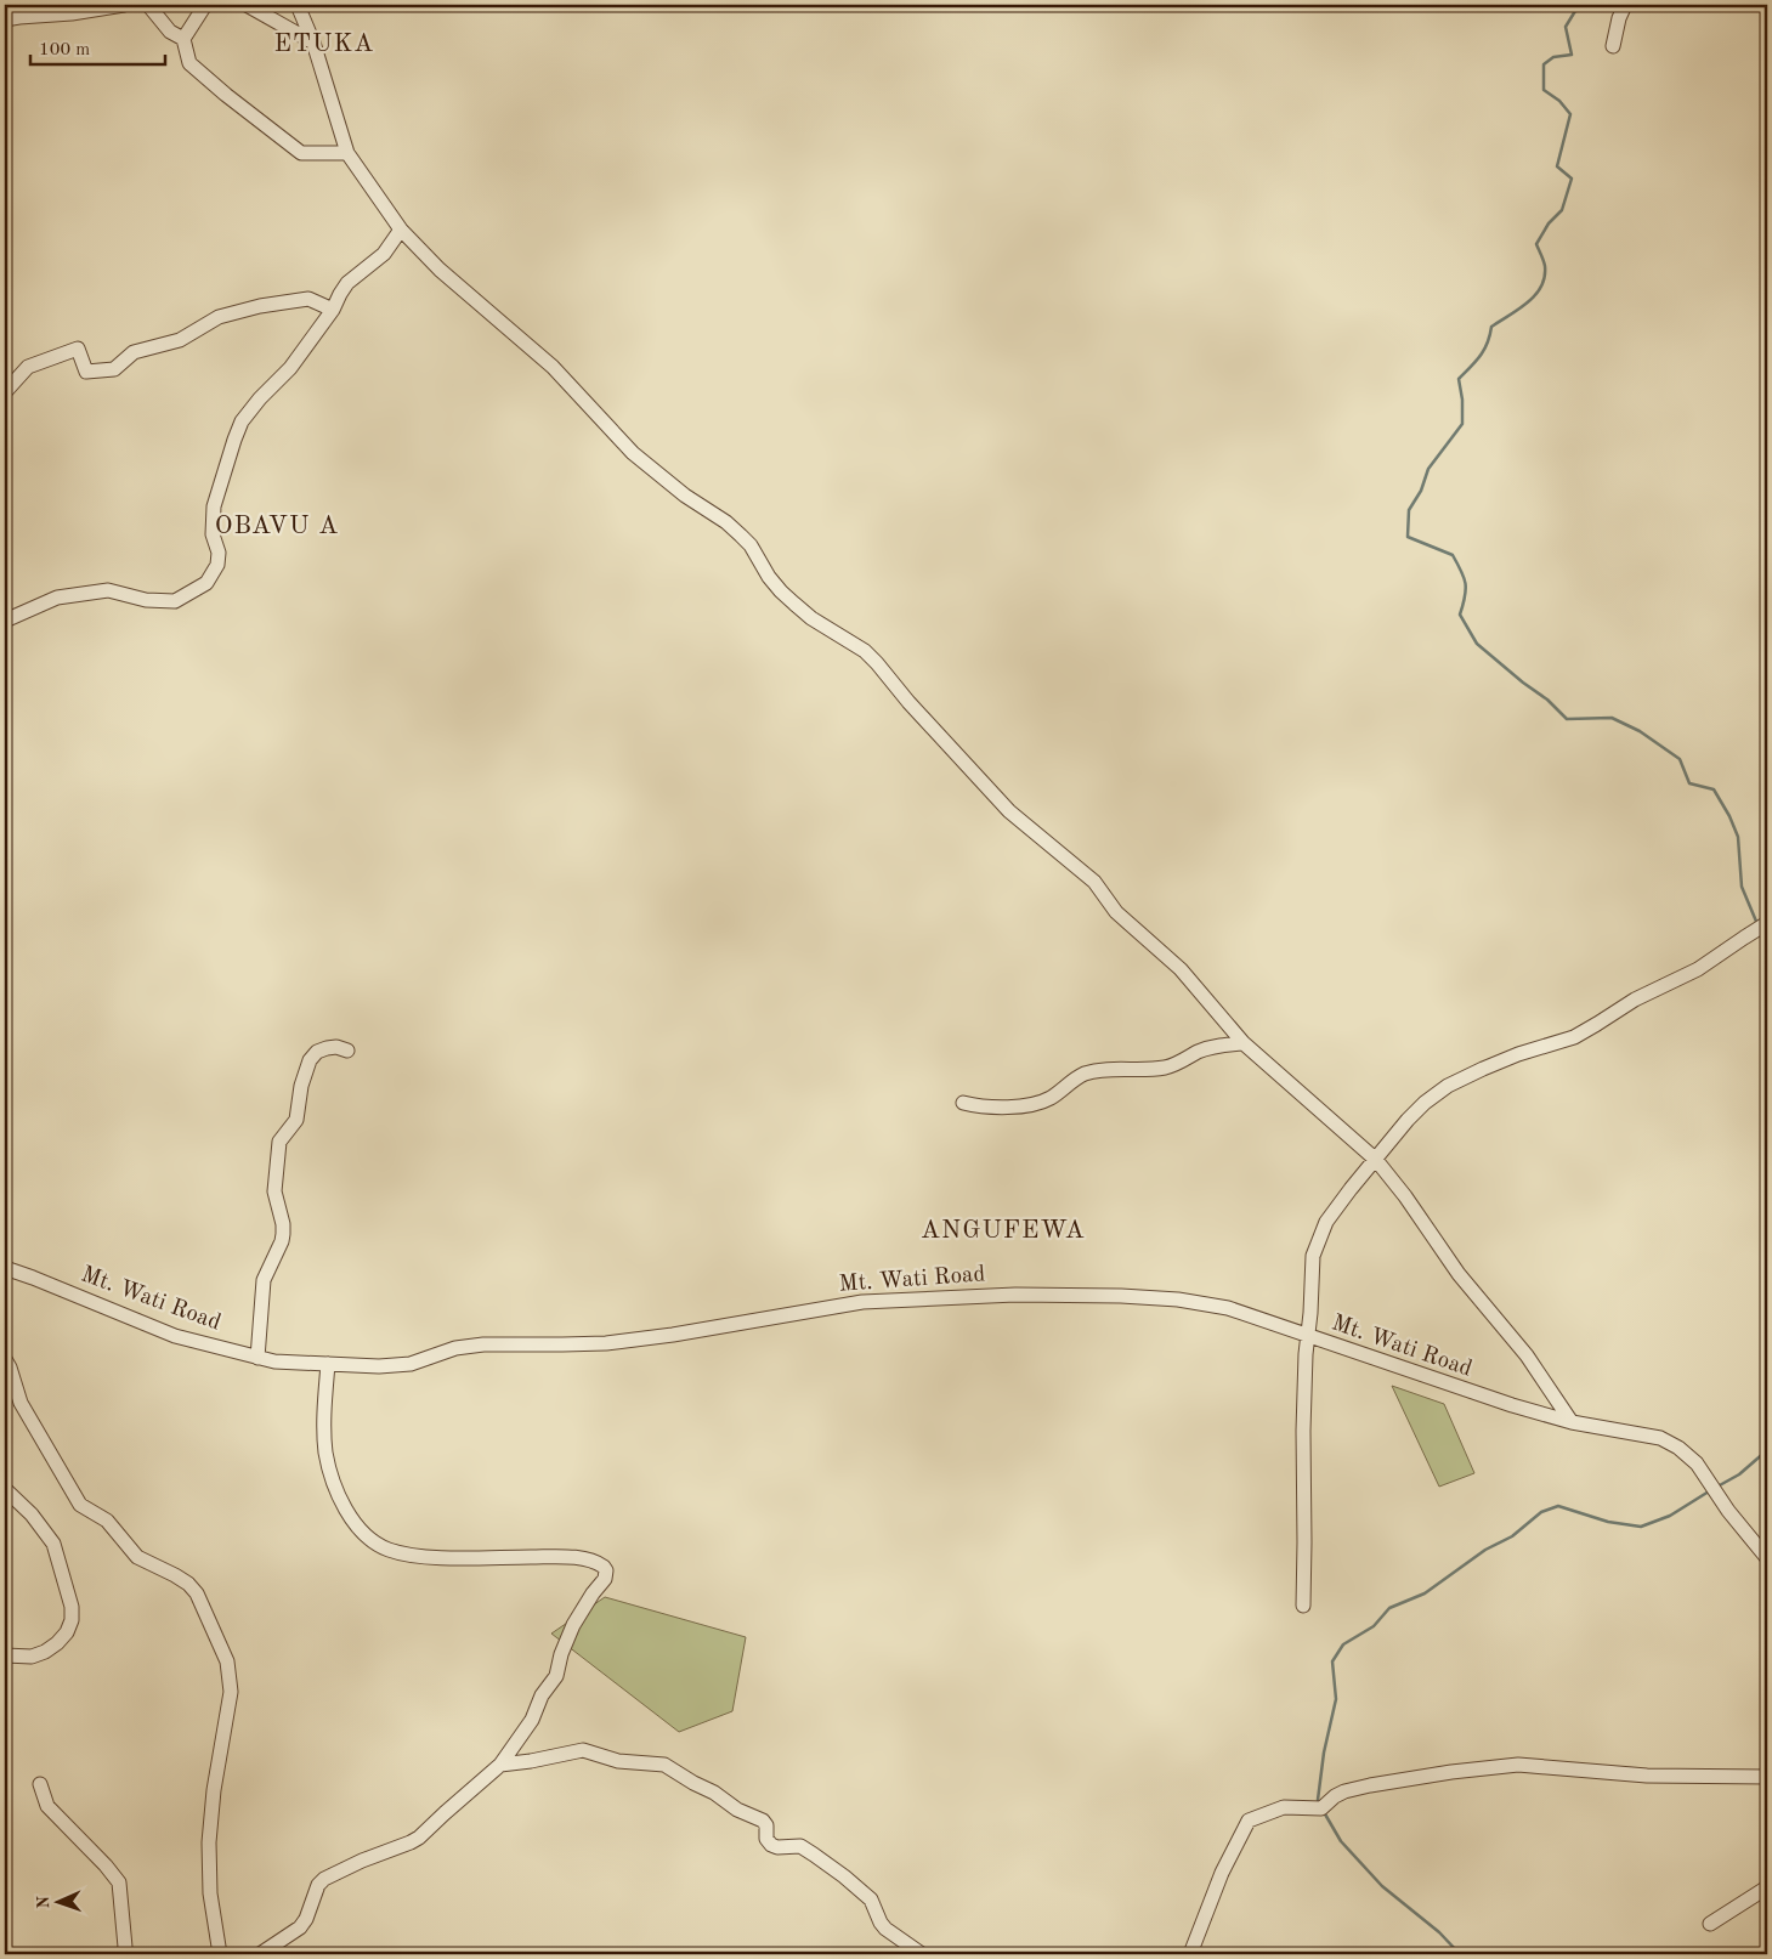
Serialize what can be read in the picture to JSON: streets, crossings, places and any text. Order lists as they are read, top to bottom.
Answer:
{
  "streets": {
    "street": ["Mt. Wati Road"]
  },
  "districts": ["ETUKA", "OBAVU A", "ANGUFEWA"],
  "scale_bar": "100 m",
  "north": "left"
}
